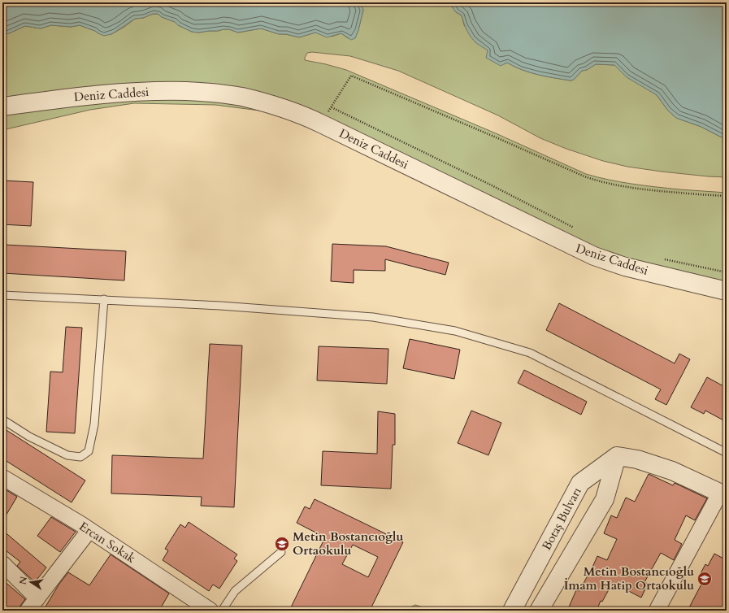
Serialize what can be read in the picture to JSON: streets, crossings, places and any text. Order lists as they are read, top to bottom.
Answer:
{
  "streets": {
    "street": ["Deniz Caddesi", "Botaş Bulvarı", "Ercan Sokak"]
  },
  "places": {
    "school or university": ["Metin Bostancıoğlu Ortaokulu", "Metin Bostancıoğlu İmam Hatip Ortaokulu"]
  },
  "north": "left"
}
